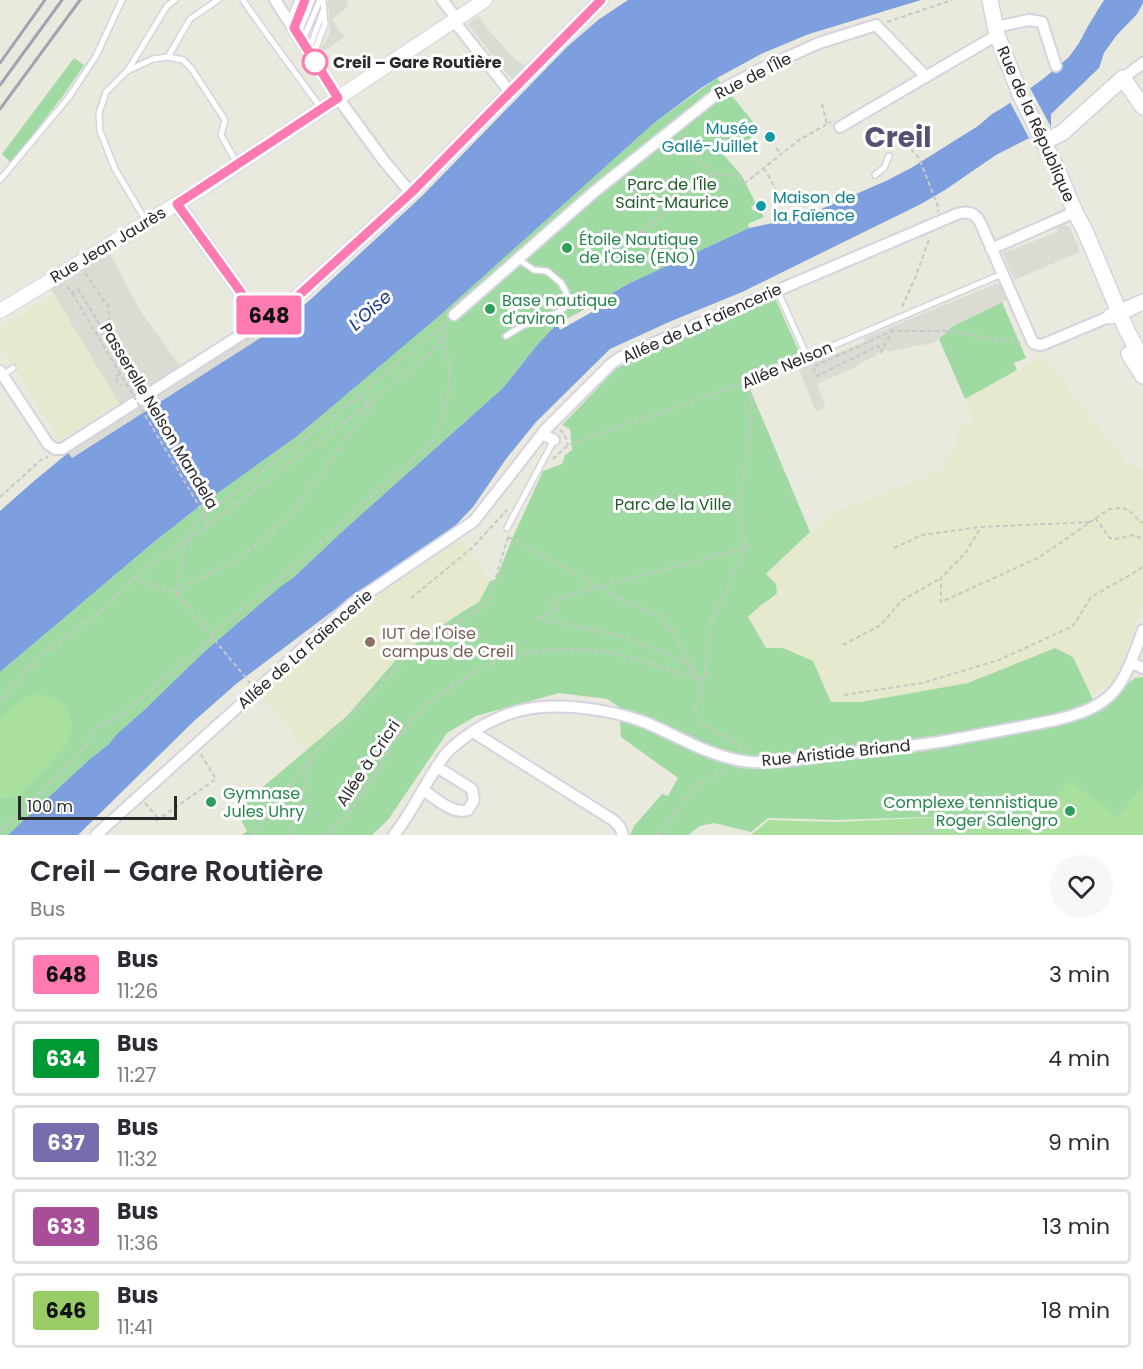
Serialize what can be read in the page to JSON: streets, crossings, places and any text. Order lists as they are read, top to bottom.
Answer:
{
  "streets": {
    "main road": ["Rue de la République"],
    "street": [
      "Rue de l'Île",
      "Rue Jean Jaurès",
      "Allée de La Faïencerie",
      "Rue Aristide Briand"
    ],
    "lane": ["Allée Nelson"],
    "path": ["Passerelle Nelson Mandela", "Allée à Cricri"]
  },
  "districts": ["Creil"],
  "water": ["L'Oise"],
  "parks": ["Parc de l'Île Saint-Maurice", "Parc de la Ville"],
  "places": [
    "Creil – Gare Routière",
    "Musée Gallé-Juillet",
    "Maison de la Faïence",
    "Étoile Nautique de l'Oise (ENO)",
    "Base nautique d'aviron",
    "IUT de l'Oise campus de Creil",
    "Gymnase Jules Uhry",
    "Complexe tennistique Roger Salengro"
  ],
  "lines": ["bus line 648"],
  "scale_bar": "100 m",
  "page": {
    "on_map": "648",
    "scale": "100 m",
    "heading": ["Creil – Gare Routière", "Bus"],
    "list": [
      {
        "mark": "648",
        "name": "Bus",
        "note": "11:26",
        "value": "3 min"
      },
      {
        "mark": "634",
        "name": "Bus",
        "note": "11:27",
        "value": "4 min"
      },
      {
        "mark": "637",
        "name": "Bus",
        "note": "11:32",
        "value": "9 min"
      },
      {
        "mark": "633",
        "name": "Bus",
        "note": "11:36",
        "value": "13 min"
      },
      {
        "mark": "646",
        "name": "Bus",
        "note": "11:41",
        "value": "18 min"
      }
    ]
  }
}
